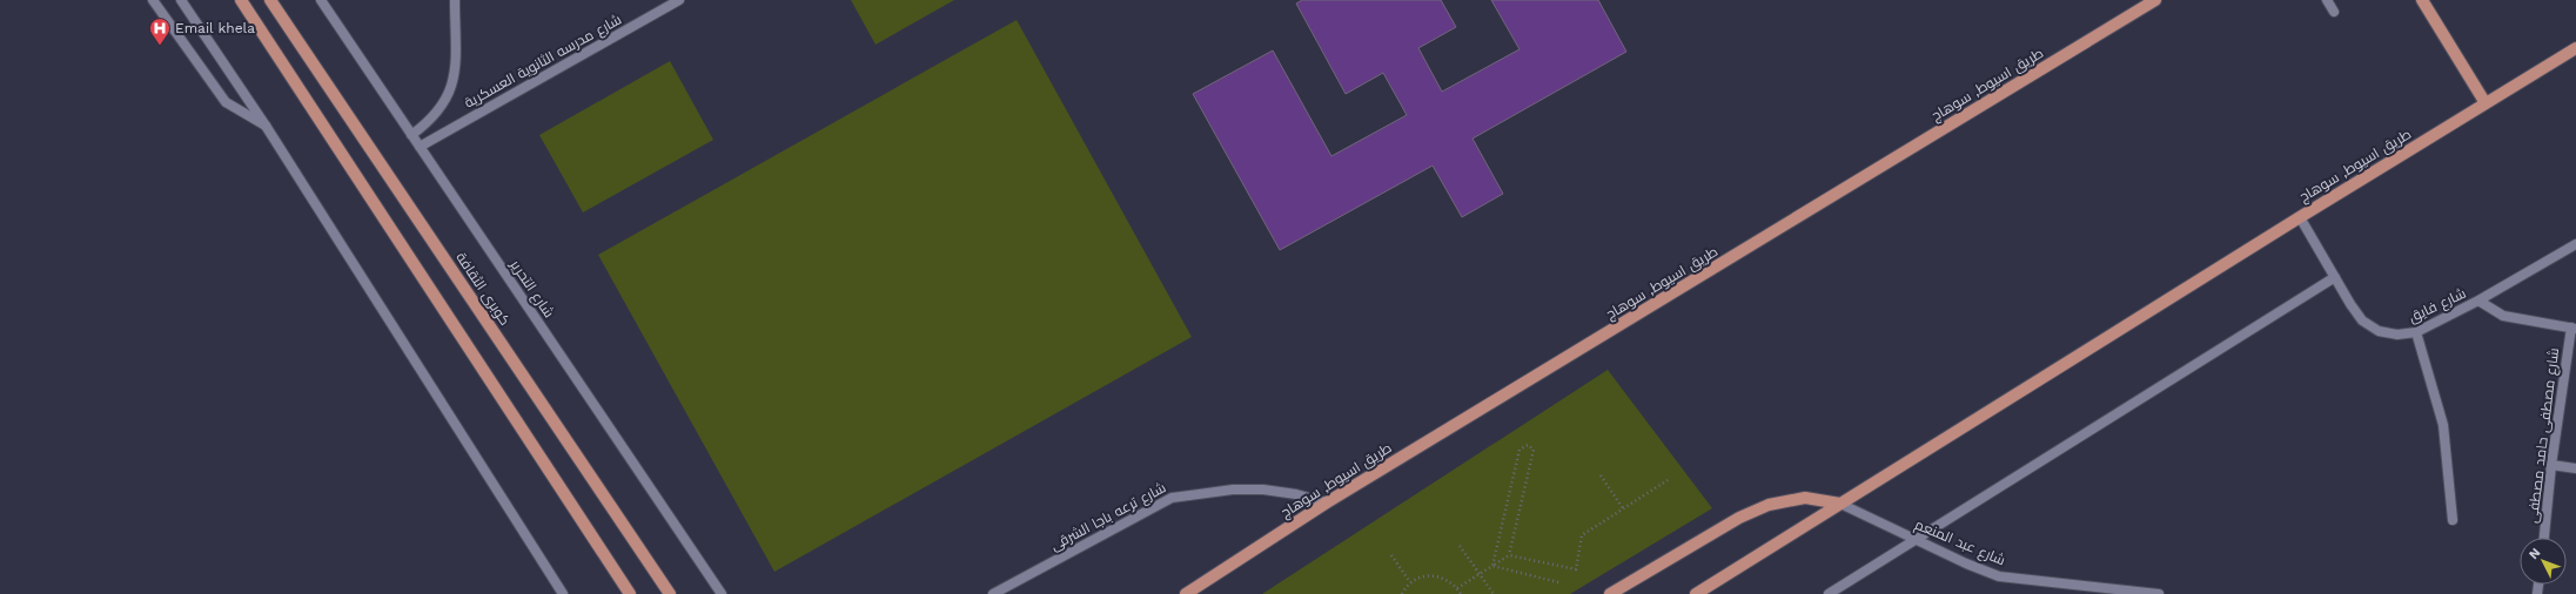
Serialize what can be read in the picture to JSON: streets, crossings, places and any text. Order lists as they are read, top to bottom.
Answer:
{
  "streets": {
    "main road": ["طريق اسيوط, سوهاج", "كوبرى الثقافة"],
    "street": [
      "شارع مدرسه الثانوية العسكرية",
      "شارع التحرير",
      "شارع فايق",
      "شارع مصطفى حامد مصطفى",
      "شارع ترعه باجا الشرقى",
      "شارع عبد المنعم"
    ]
  },
  "crossings": [
    ["شارع مدرسه الثانوية العسكرية", "شارع التحرير"],
    ["طريق اسيوط, سوهاج", "شارع فايق"],
    ["طريق اسيوط, سوهاج", "شارع ترعه باجا الشرقى"],
    ["طريق اسيوط, سوهاج", "شارع عبد المنعم"]
  ],
  "places": {
    "hospital": ["Email khela"]
  },
  "north": "top left"
}
